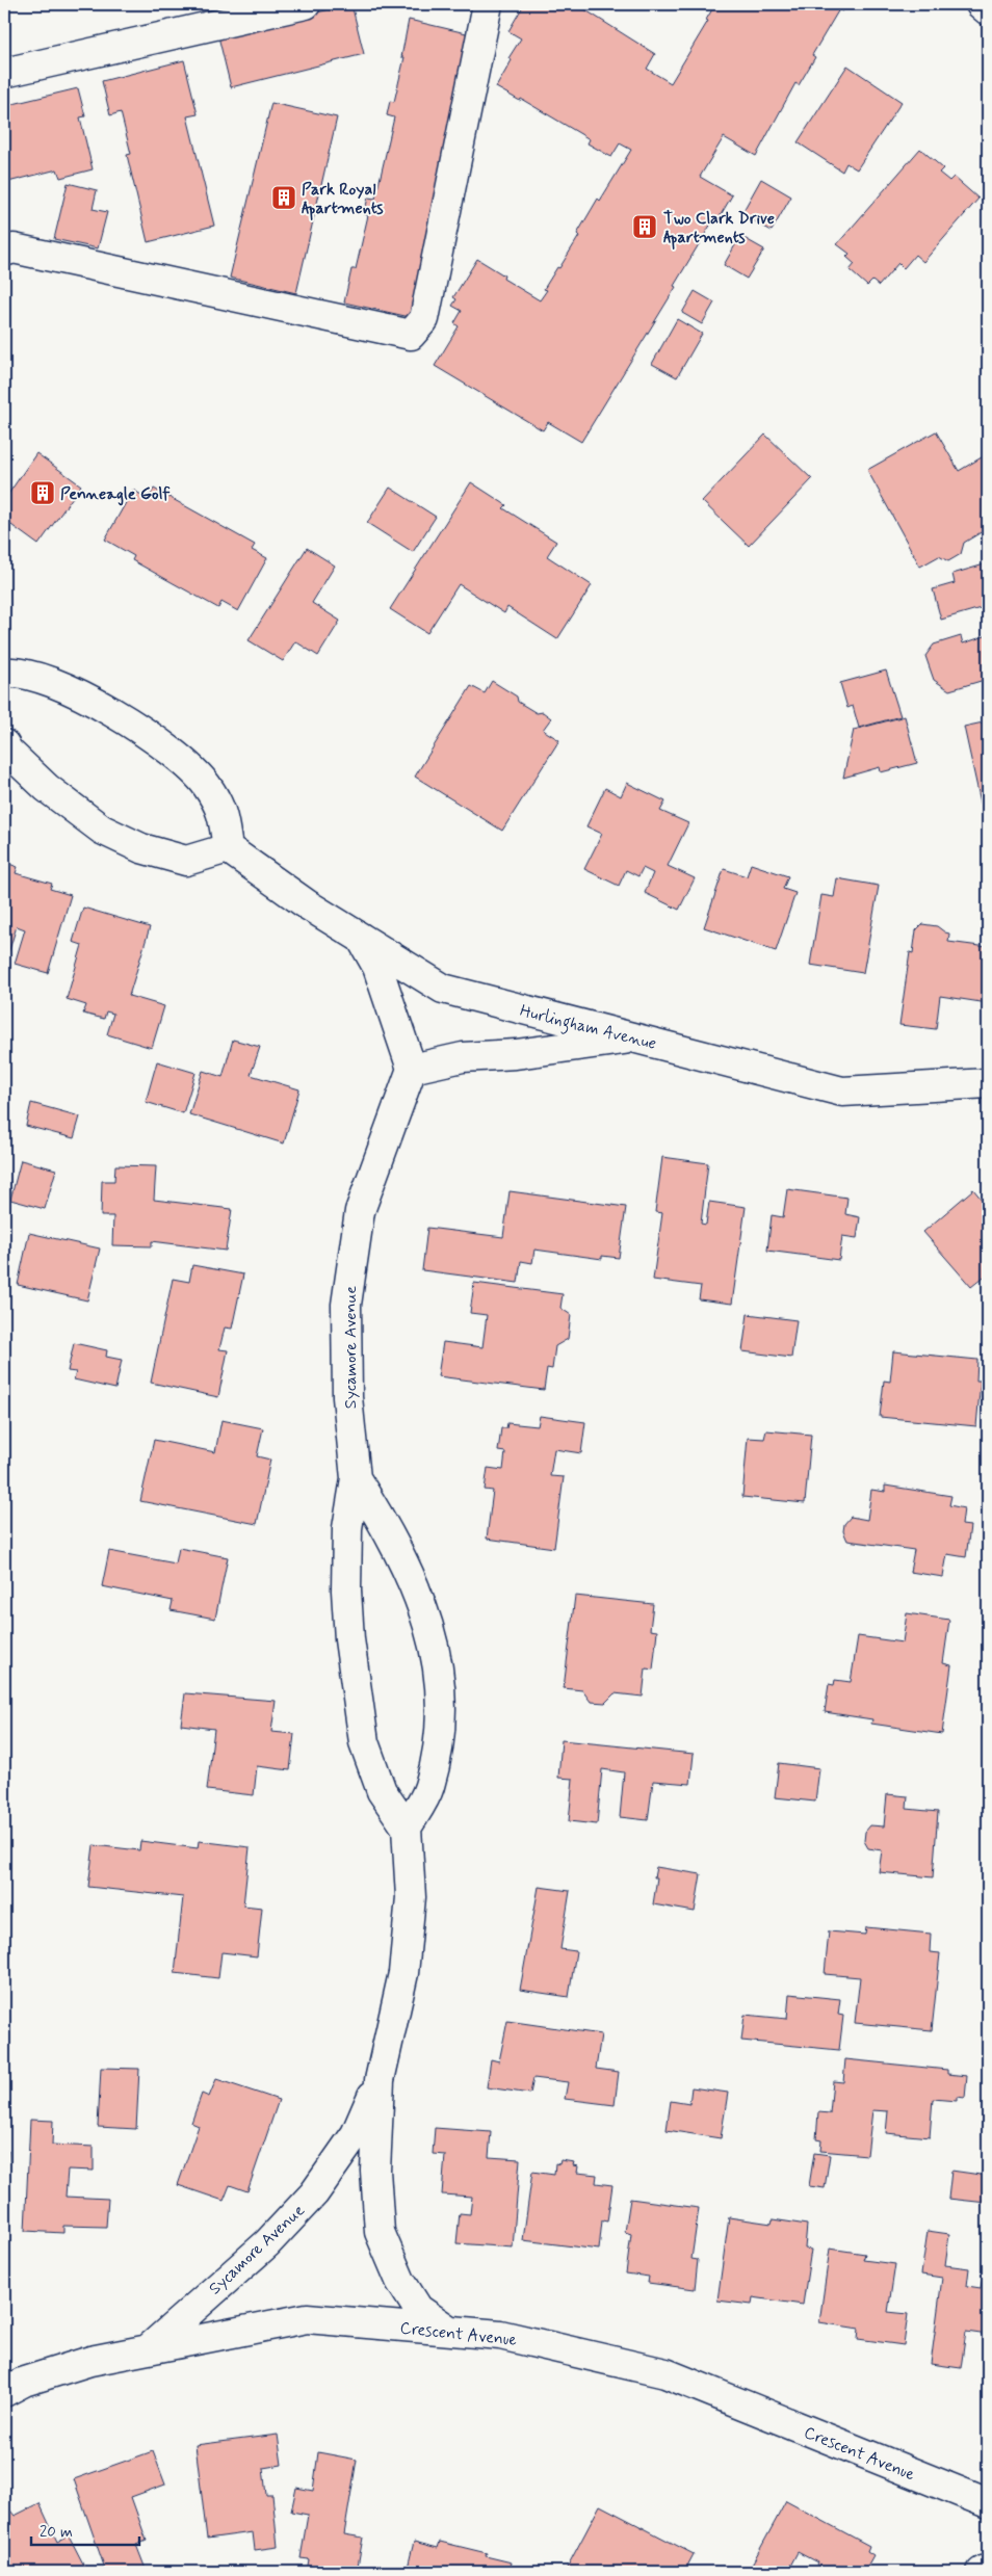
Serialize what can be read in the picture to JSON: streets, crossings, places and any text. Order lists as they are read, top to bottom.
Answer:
{
  "streets": {
    "street": ["Hurlingham Avenue", "Sycamore Avenue", "Crescent Avenue"]
  },
  "crossings": [
    ["Sycamore Avenue", "Crescent Avenue"]
  ],
  "places": {
    "building": ["Park Royal Apartments", "Two Clark Drive Apartments", "Penneagle Golf"]
  },
  "scale_bar": "20 m"
}
